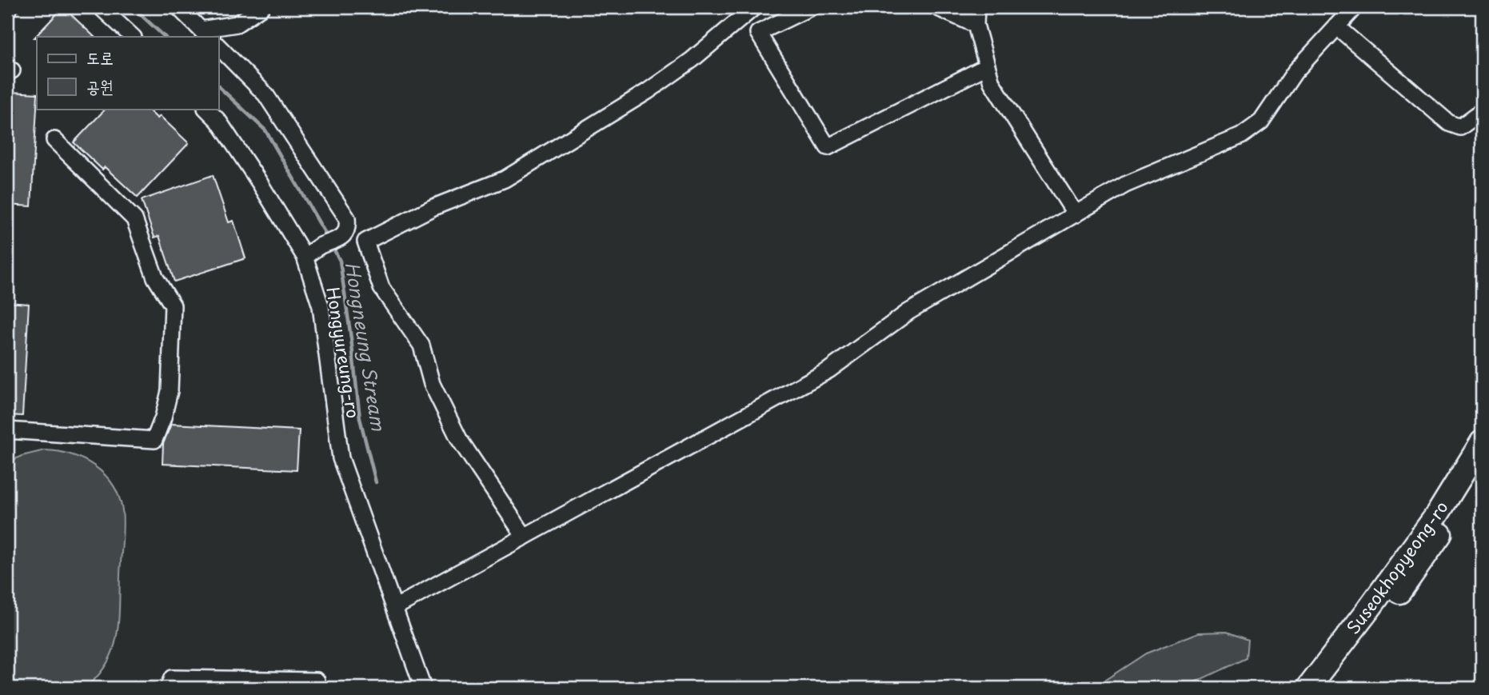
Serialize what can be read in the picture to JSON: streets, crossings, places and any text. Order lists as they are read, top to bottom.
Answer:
{
  "streets": {
    "highway": ["Suseokhopyeong-ro"],
    "street": ["Hongyureung-ro"]
  },
  "water": ["Hongneung Stream"],
  "legend": ["도로", "공원"]
}
